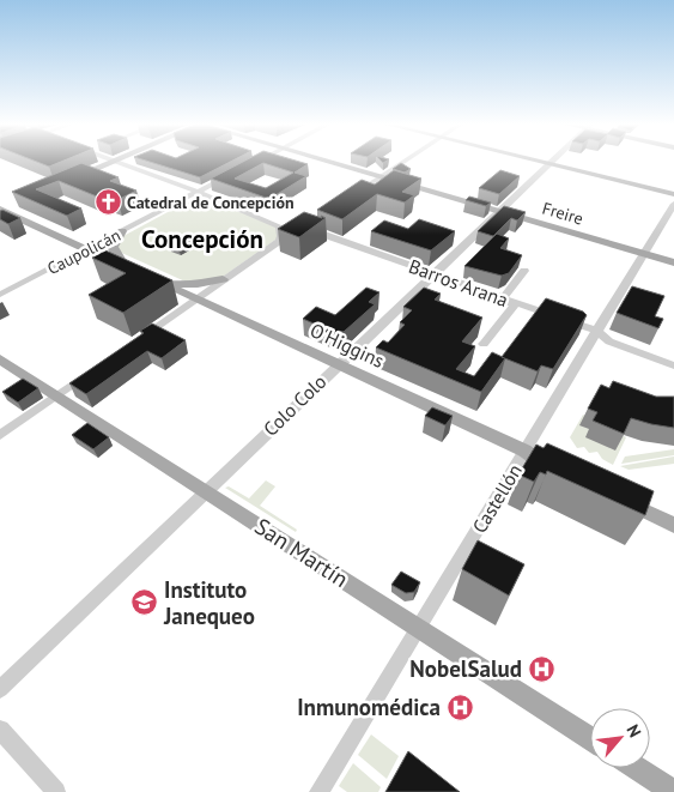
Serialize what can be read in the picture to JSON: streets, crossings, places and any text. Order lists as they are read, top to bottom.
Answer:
{
  "streets": {
    "main road": ["Freire", "O'Higgins", "San Martín"],
    "street": [
      "Caupolicán",
      "Barros Arana",
      "Colo Colo",
      "Castellón"
    ]
  },
  "crossings": [
    ["Freire", "Colo Colo"],
    ["Freire", "Castellón"],
    ["Caupolicán", "O'Higgins"],
    ["Barros Arana", "Colo Colo"],
    ["Barros Arana", "Castellón"],
    ["O'Higgins", "Colo Colo"],
    ["O'Higgins", "Castellón"],
    ["Colo Colo", "San Martín"],
    ["Castellón", "San Martín"]
  ],
  "districts": ["Concepción"],
  "places": {
    "church": ["Catedral de Concepción"],
    "school or university": ["Instituto Janequeo"],
    "hospital": ["NobelSalud", "Inmunomédica"]
  },
  "north": "top right"
}
